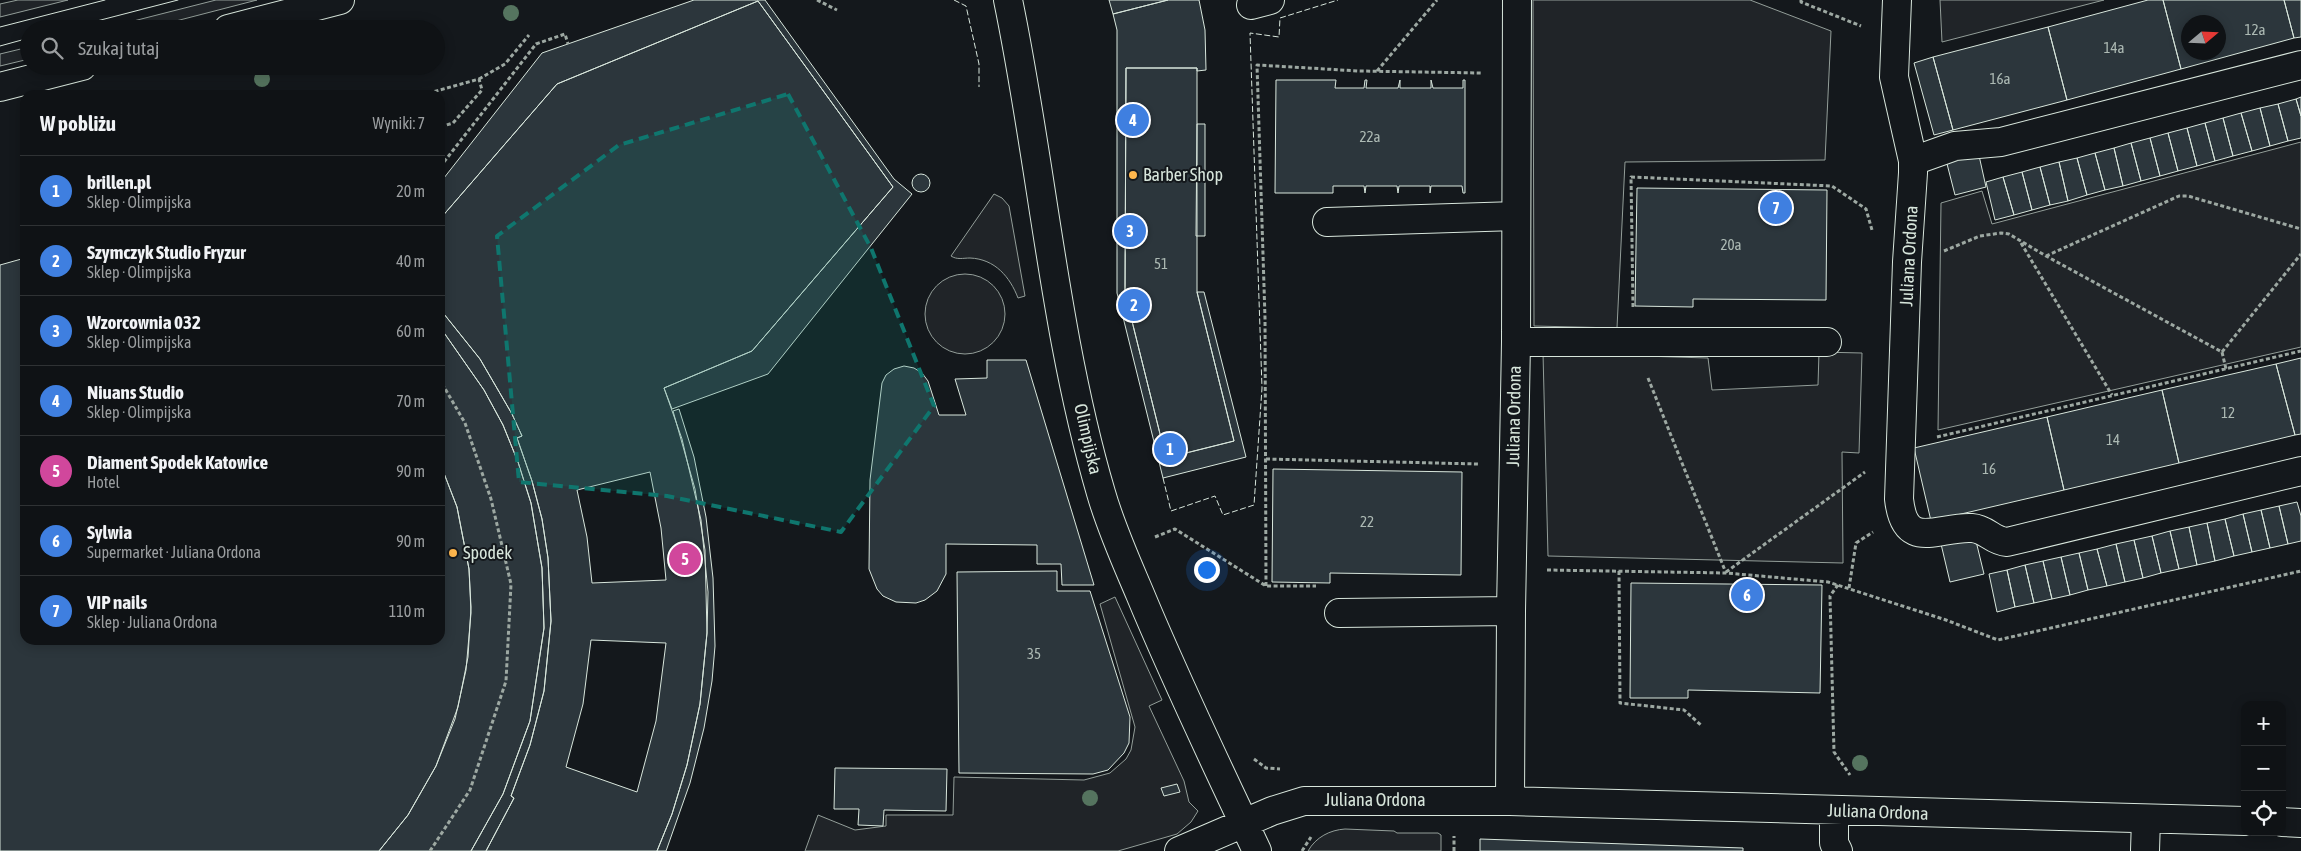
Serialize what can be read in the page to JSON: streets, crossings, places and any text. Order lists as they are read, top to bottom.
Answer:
{
  "streets": {
    "street": ["Juliana Ordona", "Olimpijska"]
  },
  "crossings": [
    ["Juliana Ordona", "Olimpijska"]
  ],
  "places": ["Barber Shop", "Spodek"],
  "house_numbers": [
    "12a",
    "14a",
    "16a",
    "22a",
    "20a",
    "51",
    "12",
    "14",
    "16",
    "22",
    "35"
  ],
  "north": "right",
  "page": {
    "search": "Szukaj tutaj",
    "heading": ["W pobliżu", "Wyniki: 7"],
    "pins": [
      "4",
      "7",
      "3",
      "2",
      "1",
      "5",
      "6"
    ],
    "list": [
      {
        "mark": "1",
        "name": "brillen.pl",
        "note": "Sklep · Olimpijska",
        "value": "20 m"
      },
      {
        "mark": "2",
        "name": "Szymczyk Studio Fryzur",
        "note": "Sklep · Olimpijska",
        "value": "40 m"
      },
      {
        "mark": "3",
        "name": "Wzorcownia 032",
        "note": "Sklep · Olimpijska",
        "value": "60 m"
      },
      {
        "mark": "4",
        "name": "Niuans Studio",
        "note": "Sklep · Olimpijska",
        "value": "70 m"
      },
      {
        "mark": "5",
        "name": "Diament Spodek Katowice",
        "note": "Hotel",
        "value": "90 m"
      },
      {
        "mark": "6",
        "name": "Sylwia",
        "note": "Supermarket · Juliana Ordona",
        "value": "90 m"
      },
      {
        "mark": "7",
        "name": "VIP nails",
        "note": "Sklep · Juliana Ordona",
        "value": "110 m"
      }
    ],
    "map_buttons": ["+", "−"]
  }
}
